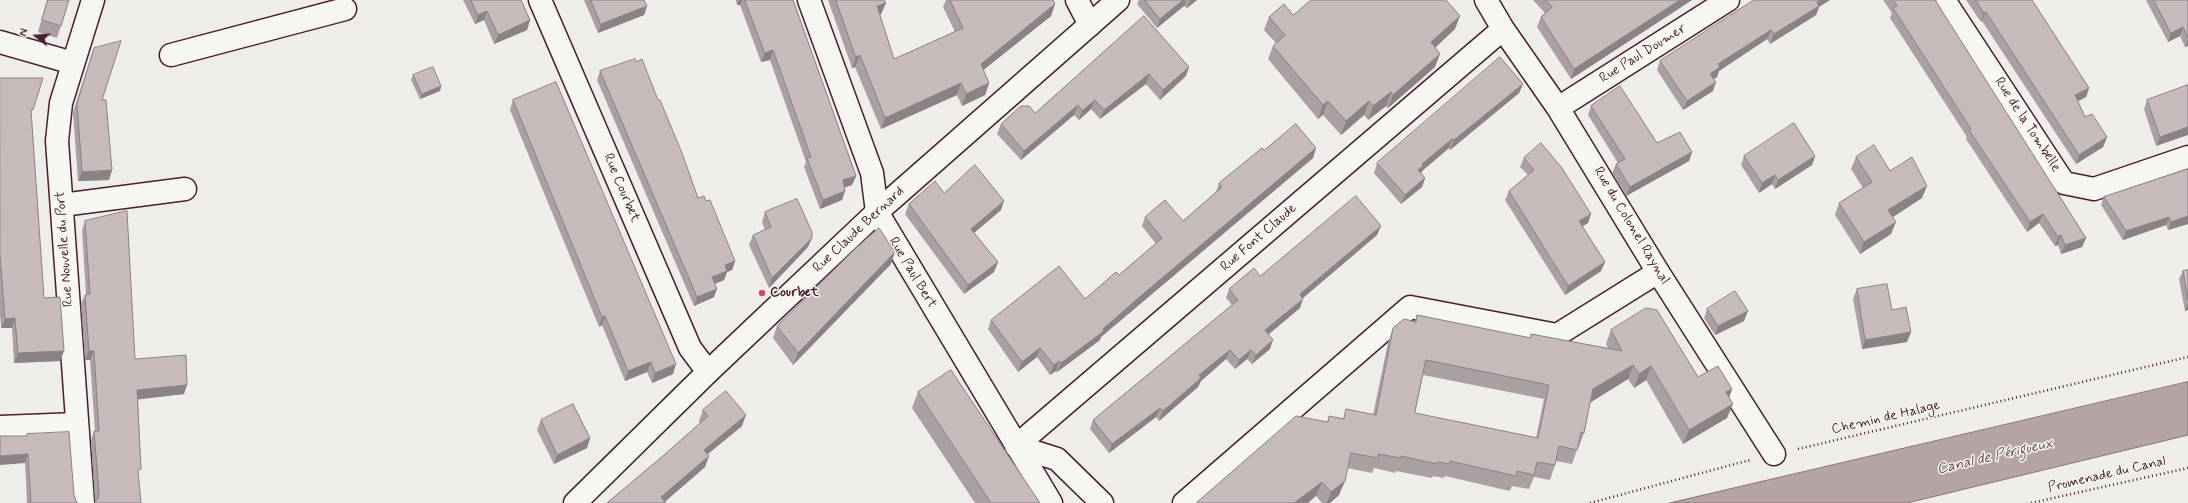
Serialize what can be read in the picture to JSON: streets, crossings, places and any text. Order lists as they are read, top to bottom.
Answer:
{
  "streets": {
    "street": [
      "Rue Paul Doumer",
      "Rue de la Tombelle",
      "Rue Courbet",
      "Rue du Colonel Raynal",
      "Rue Claude Bernard",
      "Rue Font Claude",
      "Rue Nouvelle du Port",
      "Rue Paul Bert"
    ],
    "path": ["Chemin de Halage", "Promenade du Canal"]
  },
  "crossings": [
    ["Rue Paul Doumer", "Rue du Colonel Raynal"],
    ["Rue Courbet", "Rue Claude Bernard"],
    ["Rue du Colonel Raynal", "Rue Font Claude"],
    ["Rue du Colonel Raynal", "Chemin de Halage"],
    ["Rue Claude Bernard", "Rue Paul Bert"],
    ["Rue Font Claude", "Rue Paul Bert"]
  ],
  "water": ["Canal de Périgueux"],
  "places": ["Courbet"],
  "north": "left"
}
